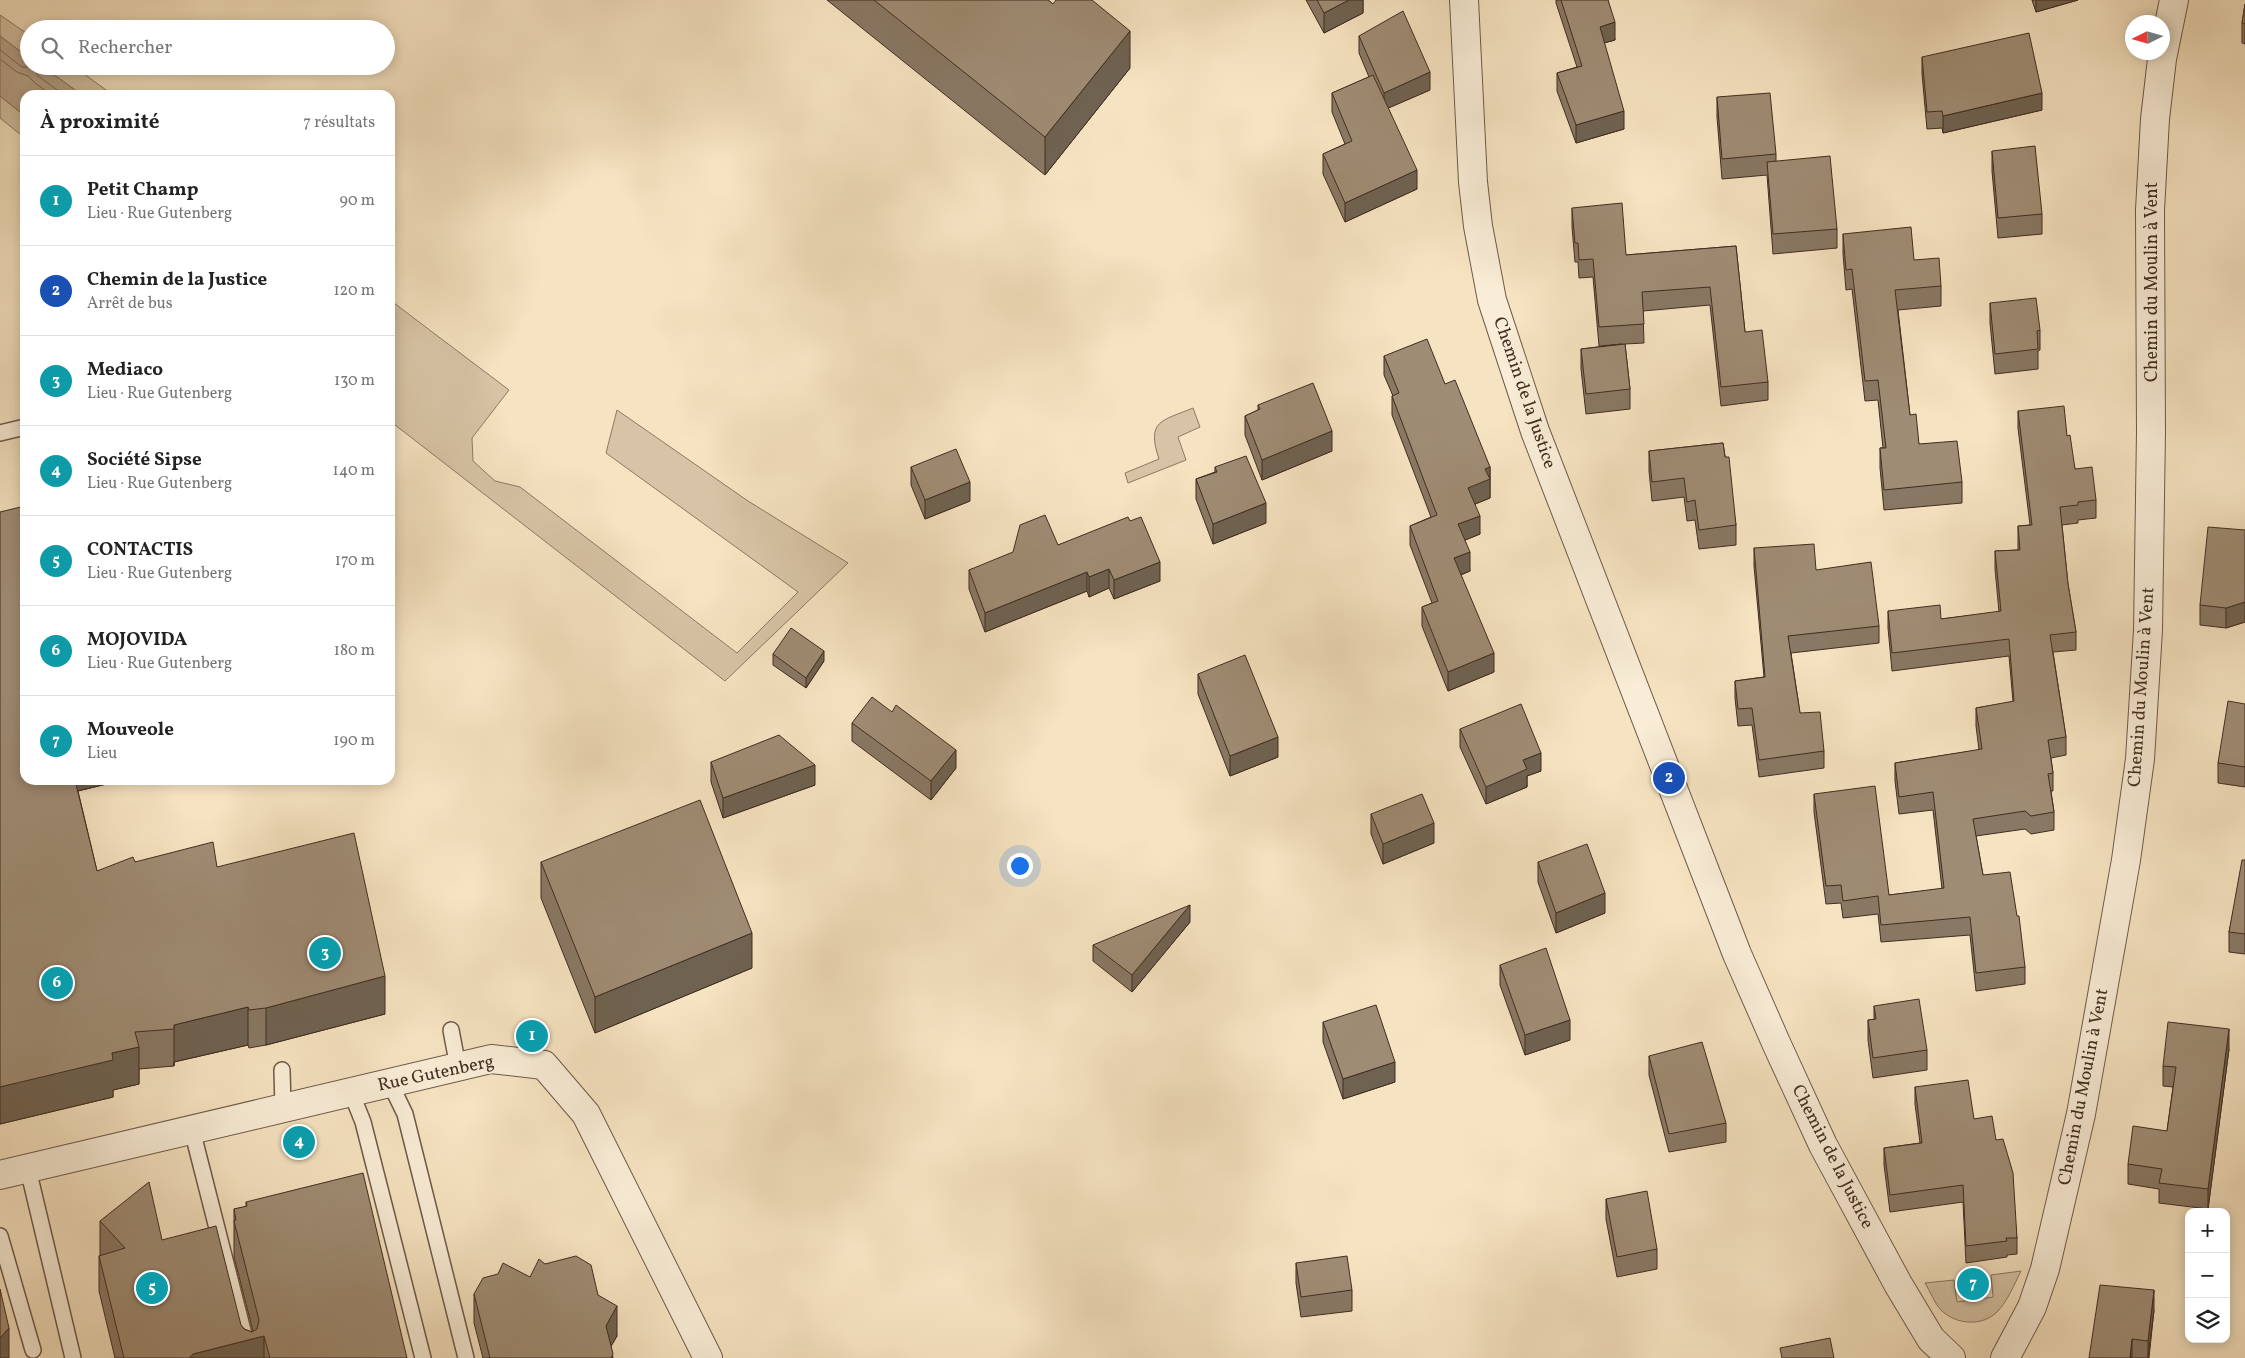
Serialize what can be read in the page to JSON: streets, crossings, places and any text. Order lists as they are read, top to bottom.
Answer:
{
  "streets": {
    "street": ["Chemin du Moulin à Vent", "Chemin de la Justice", "Rue Gutenberg"]
  },
  "north": "left",
  "page": {
    "search": "Rechercher",
    "heading": ["À proximité", "7 résultats"],
    "list": [
      {
        "mark": "1",
        "name": "Petit Champ",
        "note": "Lieu · Rue Gutenberg",
        "value": "90 m"
      },
      {
        "mark": "2",
        "name": "Chemin de la Justice",
        "note": "Arrêt de bus",
        "value": "120 m"
      },
      {
        "mark": "3",
        "name": "Mediaco",
        "note": "Lieu · Rue Gutenberg",
        "value": "130 m"
      },
      {
        "mark": "4",
        "name": "Société Sipse",
        "note": "Lieu · Rue Gutenberg",
        "value": "140 m"
      },
      {
        "mark": "5",
        "name": "CONTACTIS",
        "note": "Lieu · Rue Gutenberg",
        "value": "170 m"
      },
      {
        "mark": "6",
        "name": "MOJOVIDA",
        "note": "Lieu · Rue Gutenberg",
        "value": "180 m"
      },
      {
        "mark": "7",
        "name": "Mouveole",
        "note": "Lieu",
        "value": "190 m"
      }
    ],
    "pins": [
      "2",
      "3",
      "6",
      "1",
      "4",
      "7",
      "5"
    ],
    "map_buttons": ["+", "−"]
  }
}
